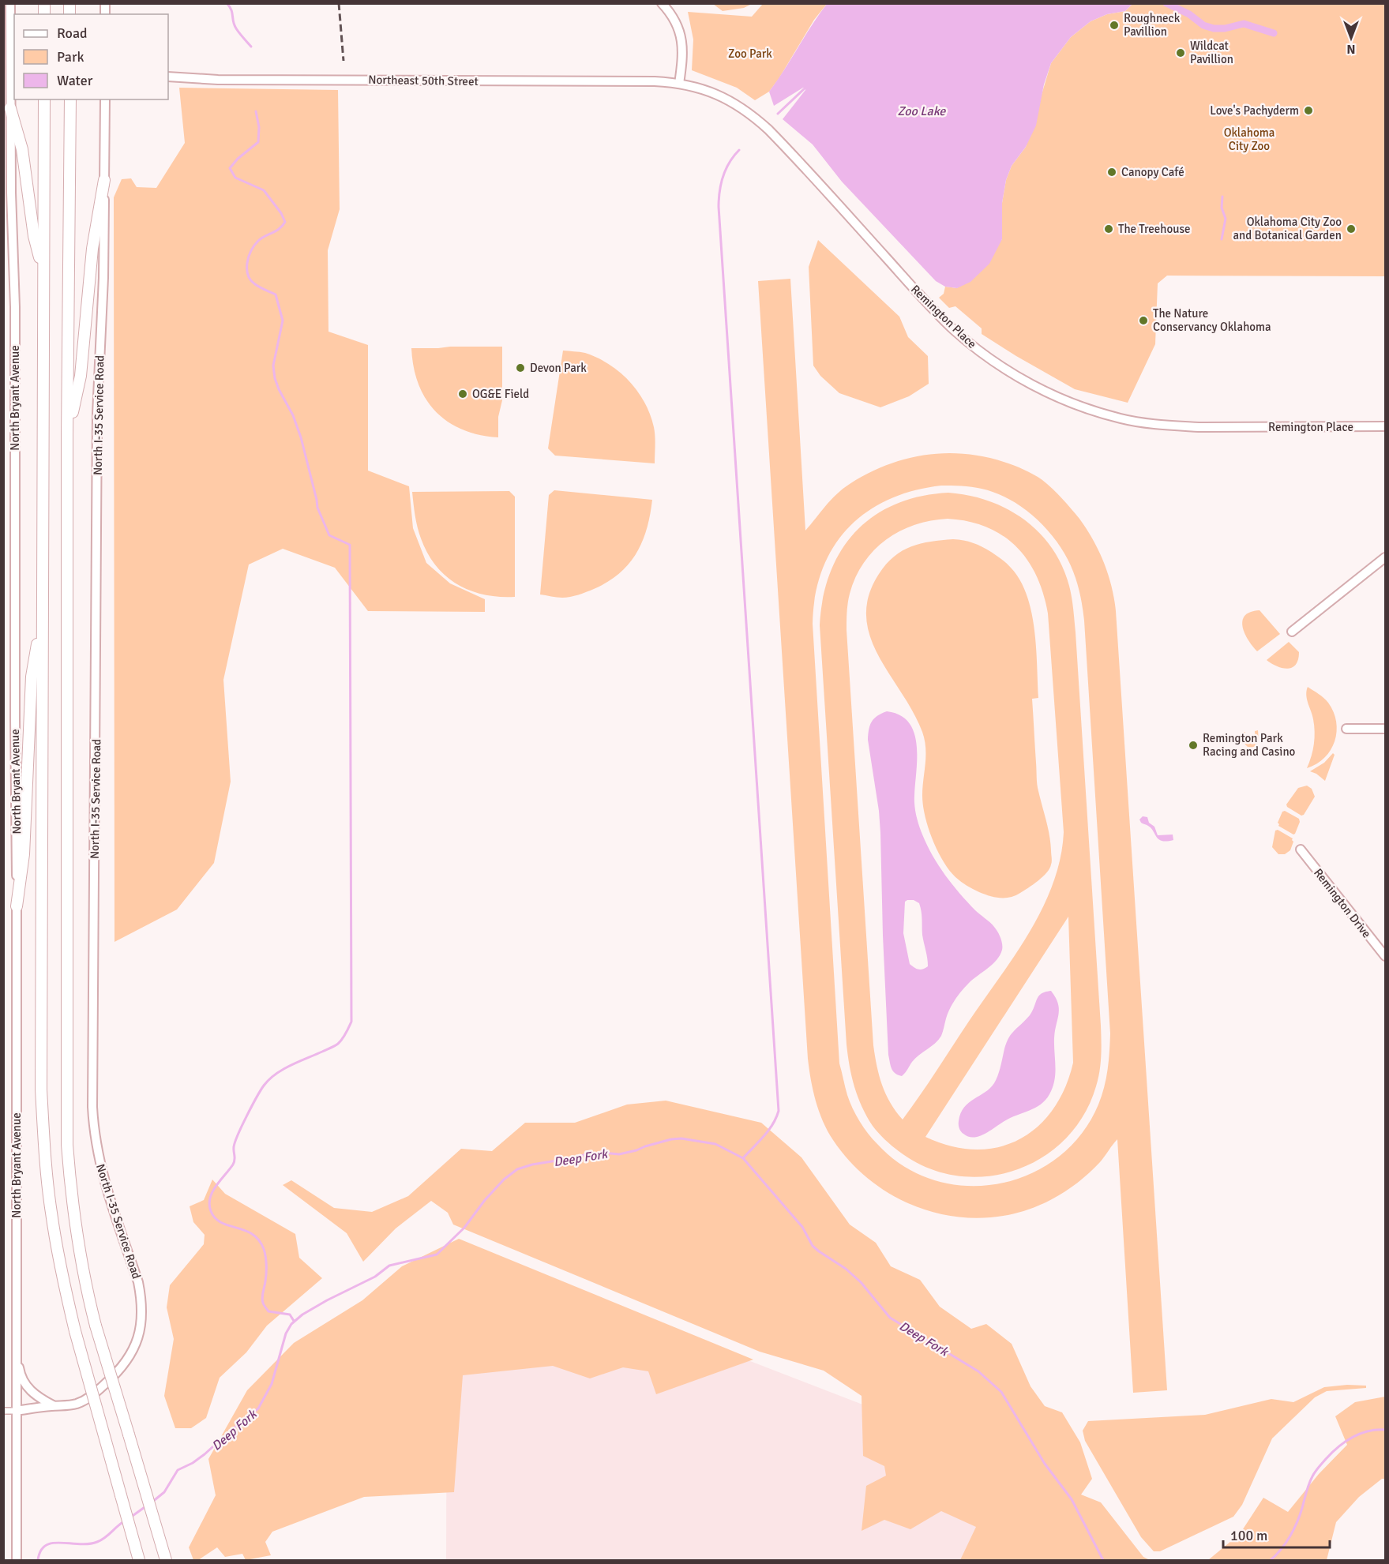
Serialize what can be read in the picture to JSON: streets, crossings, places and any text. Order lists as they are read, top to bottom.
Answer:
{
  "streets": {
    "main road": [
      "Northeast 50th Street",
      "Remington Place",
      "North Bryant Avenue",
      "North I-35 Service Road",
      "Remington Drive"
    ]
  },
  "crossings": [
    ["Northeast 50th Street", "Remington Place"],
    ["North Bryant Avenue", "North I-35 Service Road"]
  ],
  "water": ["Zoo Lake", "Deep Fork"],
  "parks": ["Zoo Park", "Oklahoma City Zoo"],
  "places": [
    "Roughneck Pavillion",
    "Wildcat Pavillion",
    "Love's Pachyderm",
    "Canopy Café",
    "The Treehouse",
    "Oklahoma City Zoo and Botanical Garden",
    "The Nature Conservancy Oklahoma",
    "Devon Park",
    "OG&E Field",
    "Remington Park Racing and Casino"
  ],
  "legend": ["Road", "Park", "Water"],
  "scale_bar": "100 m",
  "north": "bottom"
}
